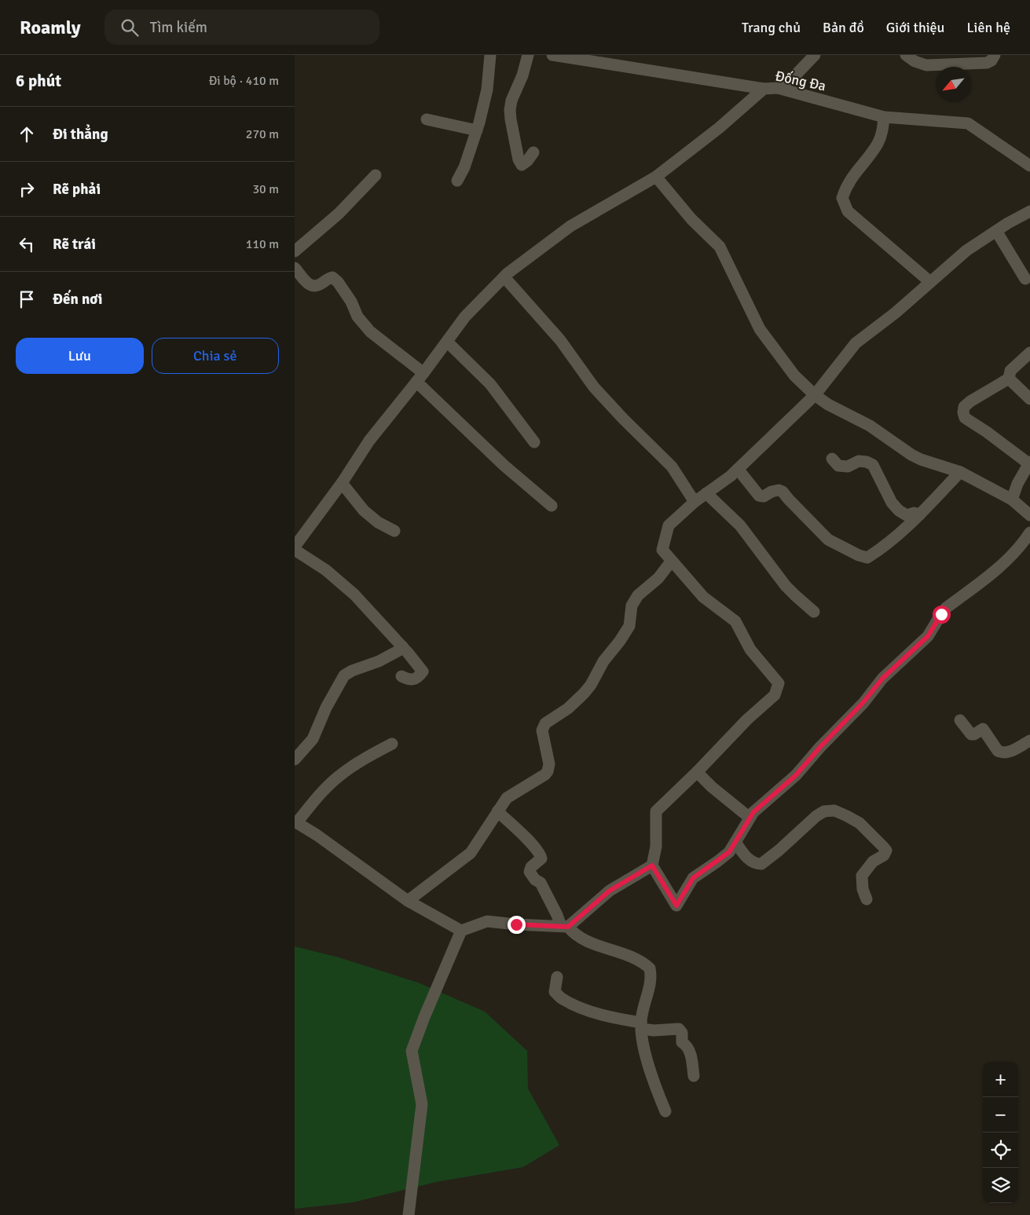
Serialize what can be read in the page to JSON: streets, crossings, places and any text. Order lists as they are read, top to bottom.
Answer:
{
  "streets": {
    "street": ["Đống Đa"]
  },
  "north": "bottom left",
  "page": {
    "header": "Roamly",
    "search": "Tìm kiếm",
    "nav": [
      "Trang chủ",
      "Bản đồ",
      "Giới thiệu",
      "Liên hệ"
    ],
    "heading": ["6 phút", "Đi bộ · 410 m"],
    "list": [
      ["Đi thẳng", "270 m"],
      ["Rẽ phải", "30 m"],
      ["Rẽ trái", "110 m"],
      "Đến nơi"
    ],
    "buttons": ["Lưu", "Chia sẻ"],
    "map_buttons": ["+", "−"]
  }
}
